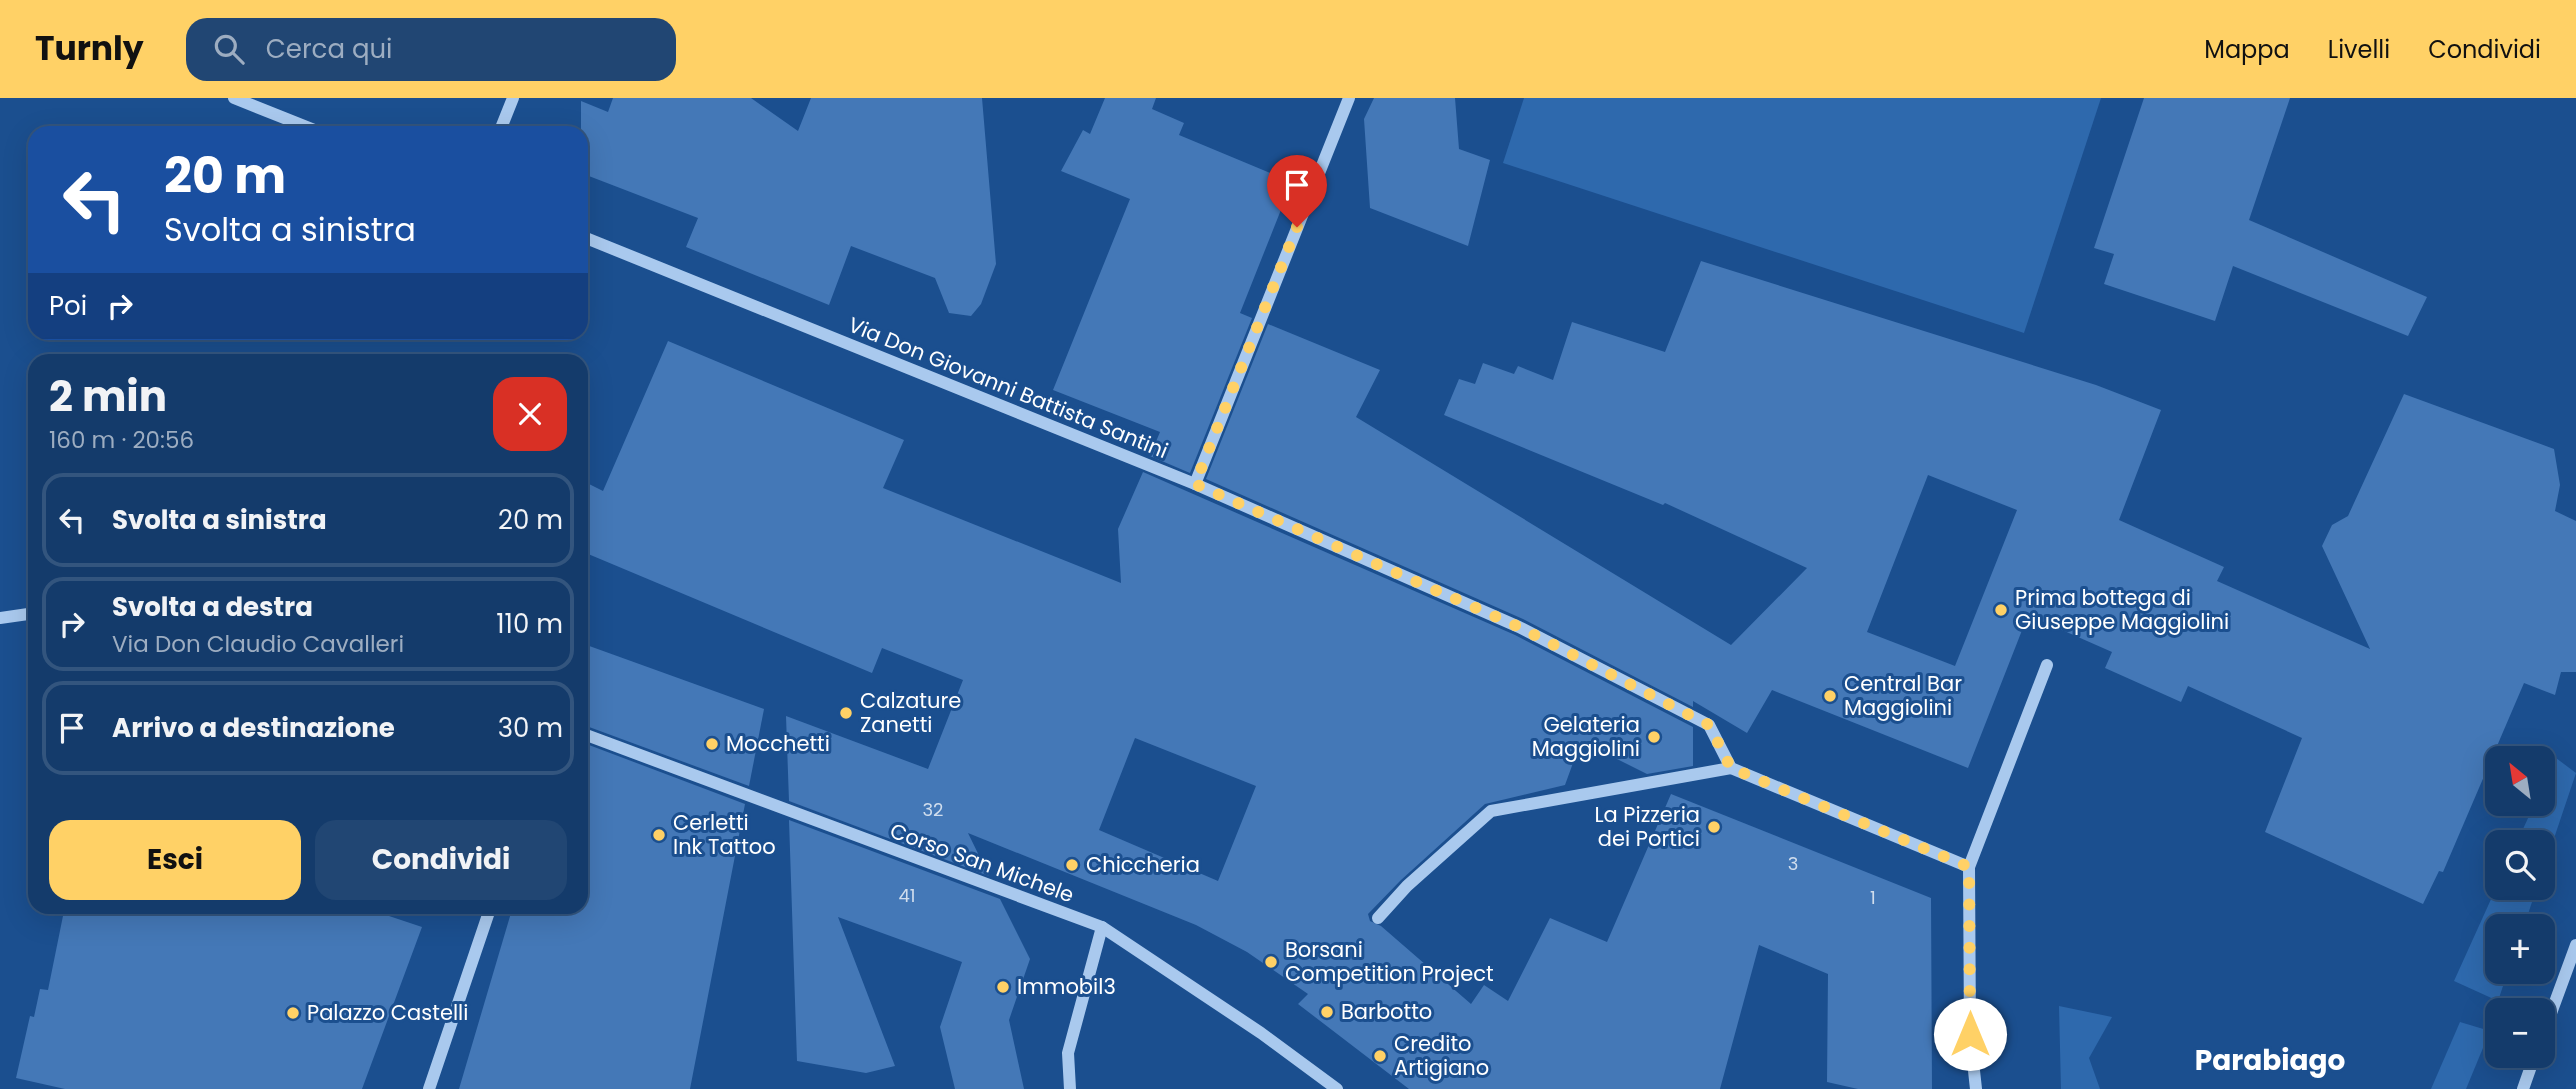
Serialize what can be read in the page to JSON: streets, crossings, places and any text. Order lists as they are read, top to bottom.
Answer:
{
  "streets": {
    "street": ["Via Don Giovanni Battista Santini", "Corso San Michele"]
  },
  "districts": ["Parabiago"],
  "places": [
    "Prima bottega di Giuseppe Maggiolini",
    "Central Bar Maggiolini",
    "Calzature Zanetti",
    "Gelateria Maggiolini",
    "Mocchetti",
    "La Pizzeria dei Portici",
    "Cerletti Ink Tattoo",
    "Chiccheria",
    "Borsani Competition Project",
    "Immobil3",
    "Barbotto",
    "Palazzo Castelli",
    "Credito Artigiano"
  ],
  "house_numbers": [
    "32",
    "3",
    "41",
    "1"
  ],
  "north": "top left",
  "page": {
    "header": "Turnly",
    "search": "Cerca qui",
    "nav": ["Mappa", "Livelli", "Condividi"],
    "turn": ["20 m", "Svolta a sinistra"],
    "then": "Poi",
    "heading": ["2 min", "160 m · 20:56"],
    "list": [
      {
        "name": "Svolta a sinistra",
        "value": "20 m"
      },
      {
        "name": "Svolta a destra",
        "note": "Via Don Claudio Cavalleri",
        "value": "110 m"
      },
      {
        "name": "Arrivo a destinazione",
        "value": "30 m"
      }
    ],
    "map_buttons": ["+", "−"],
    "buttons": ["Esci", "Condividi"]
  }
}
